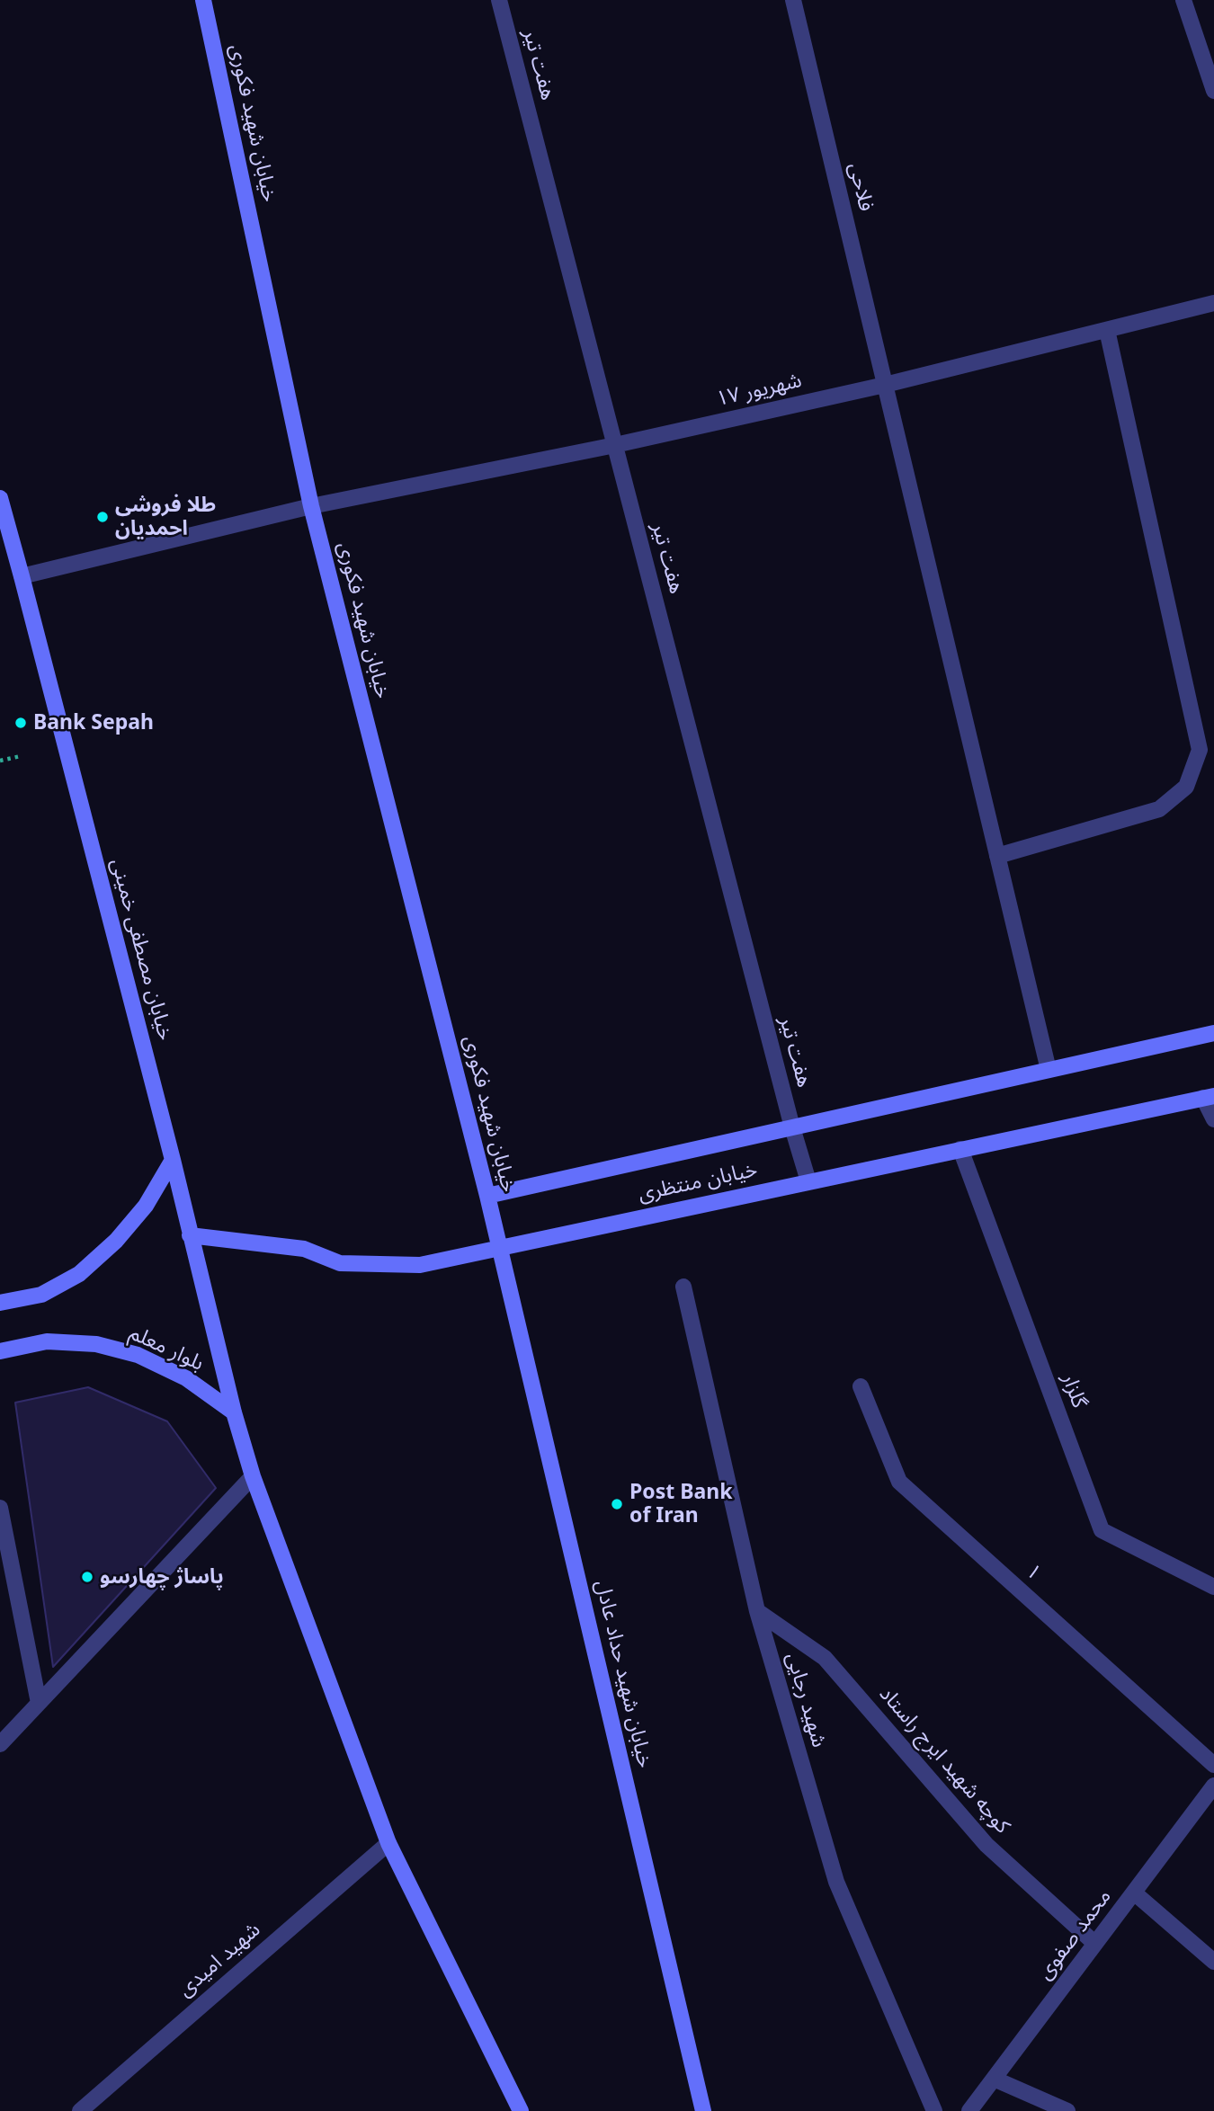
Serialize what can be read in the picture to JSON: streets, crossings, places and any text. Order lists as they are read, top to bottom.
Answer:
{
  "streets": {
    "main road": [
      "خیابان شهید فکوری",
      "خیابان مصطفی خمینی",
      "خیابان منتظری",
      "بلوار معلم",
      "خیابان شهید حداد عادل"
    ],
    "street": [
      "هفت تیر",
      "فلاحی",
      "۱۷ شهریور",
      "گلزار",
      "۱",
      "شهید رجایی",
      "کوچه شهید ایرج راستاد",
      "محمد صفوی",
      "شهید امیدی"
    ]
  },
  "crossings": [
    ["هفت تیر", "۱۷ شهریور"],
    ["هفت تیر", "خیابان منتظری"],
    ["خیابان شهید فکوری", "۱۷ شهریور"],
    ["خیابان شهید فکوری", "خیابان منتظری"],
    ["خیابان شهید فکوری", "خیابان شهید حداد عادل"],
    ["فلاحی", "۱۷ شهریور"],
    ["فلاحی", "خیابان منتظری"],
    ["۱۷ شهریور", "خیابان مصطفی خمینی"],
    ["خیابان مصطفی خمینی", "خیابان منتظری"],
    ["خیابان مصطفی خمینی", "بلوار معلم"],
    ["خیابان منتظری", "گلزار"],
    ["خیابان منتظری", "خیابان شهید حداد عادل"],
    ["شهید رجایی", "کوچه شهید ایرج راستاد"],
    ["کوچه شهید ایرج راستاد", "محمد صفوی"]
  ],
  "places": [
    "طلا فروشی احمدیان",
    "Bank Sepah",
    "Post Bank of Iran",
    "پاساژ چهارسو"
  ]
}
